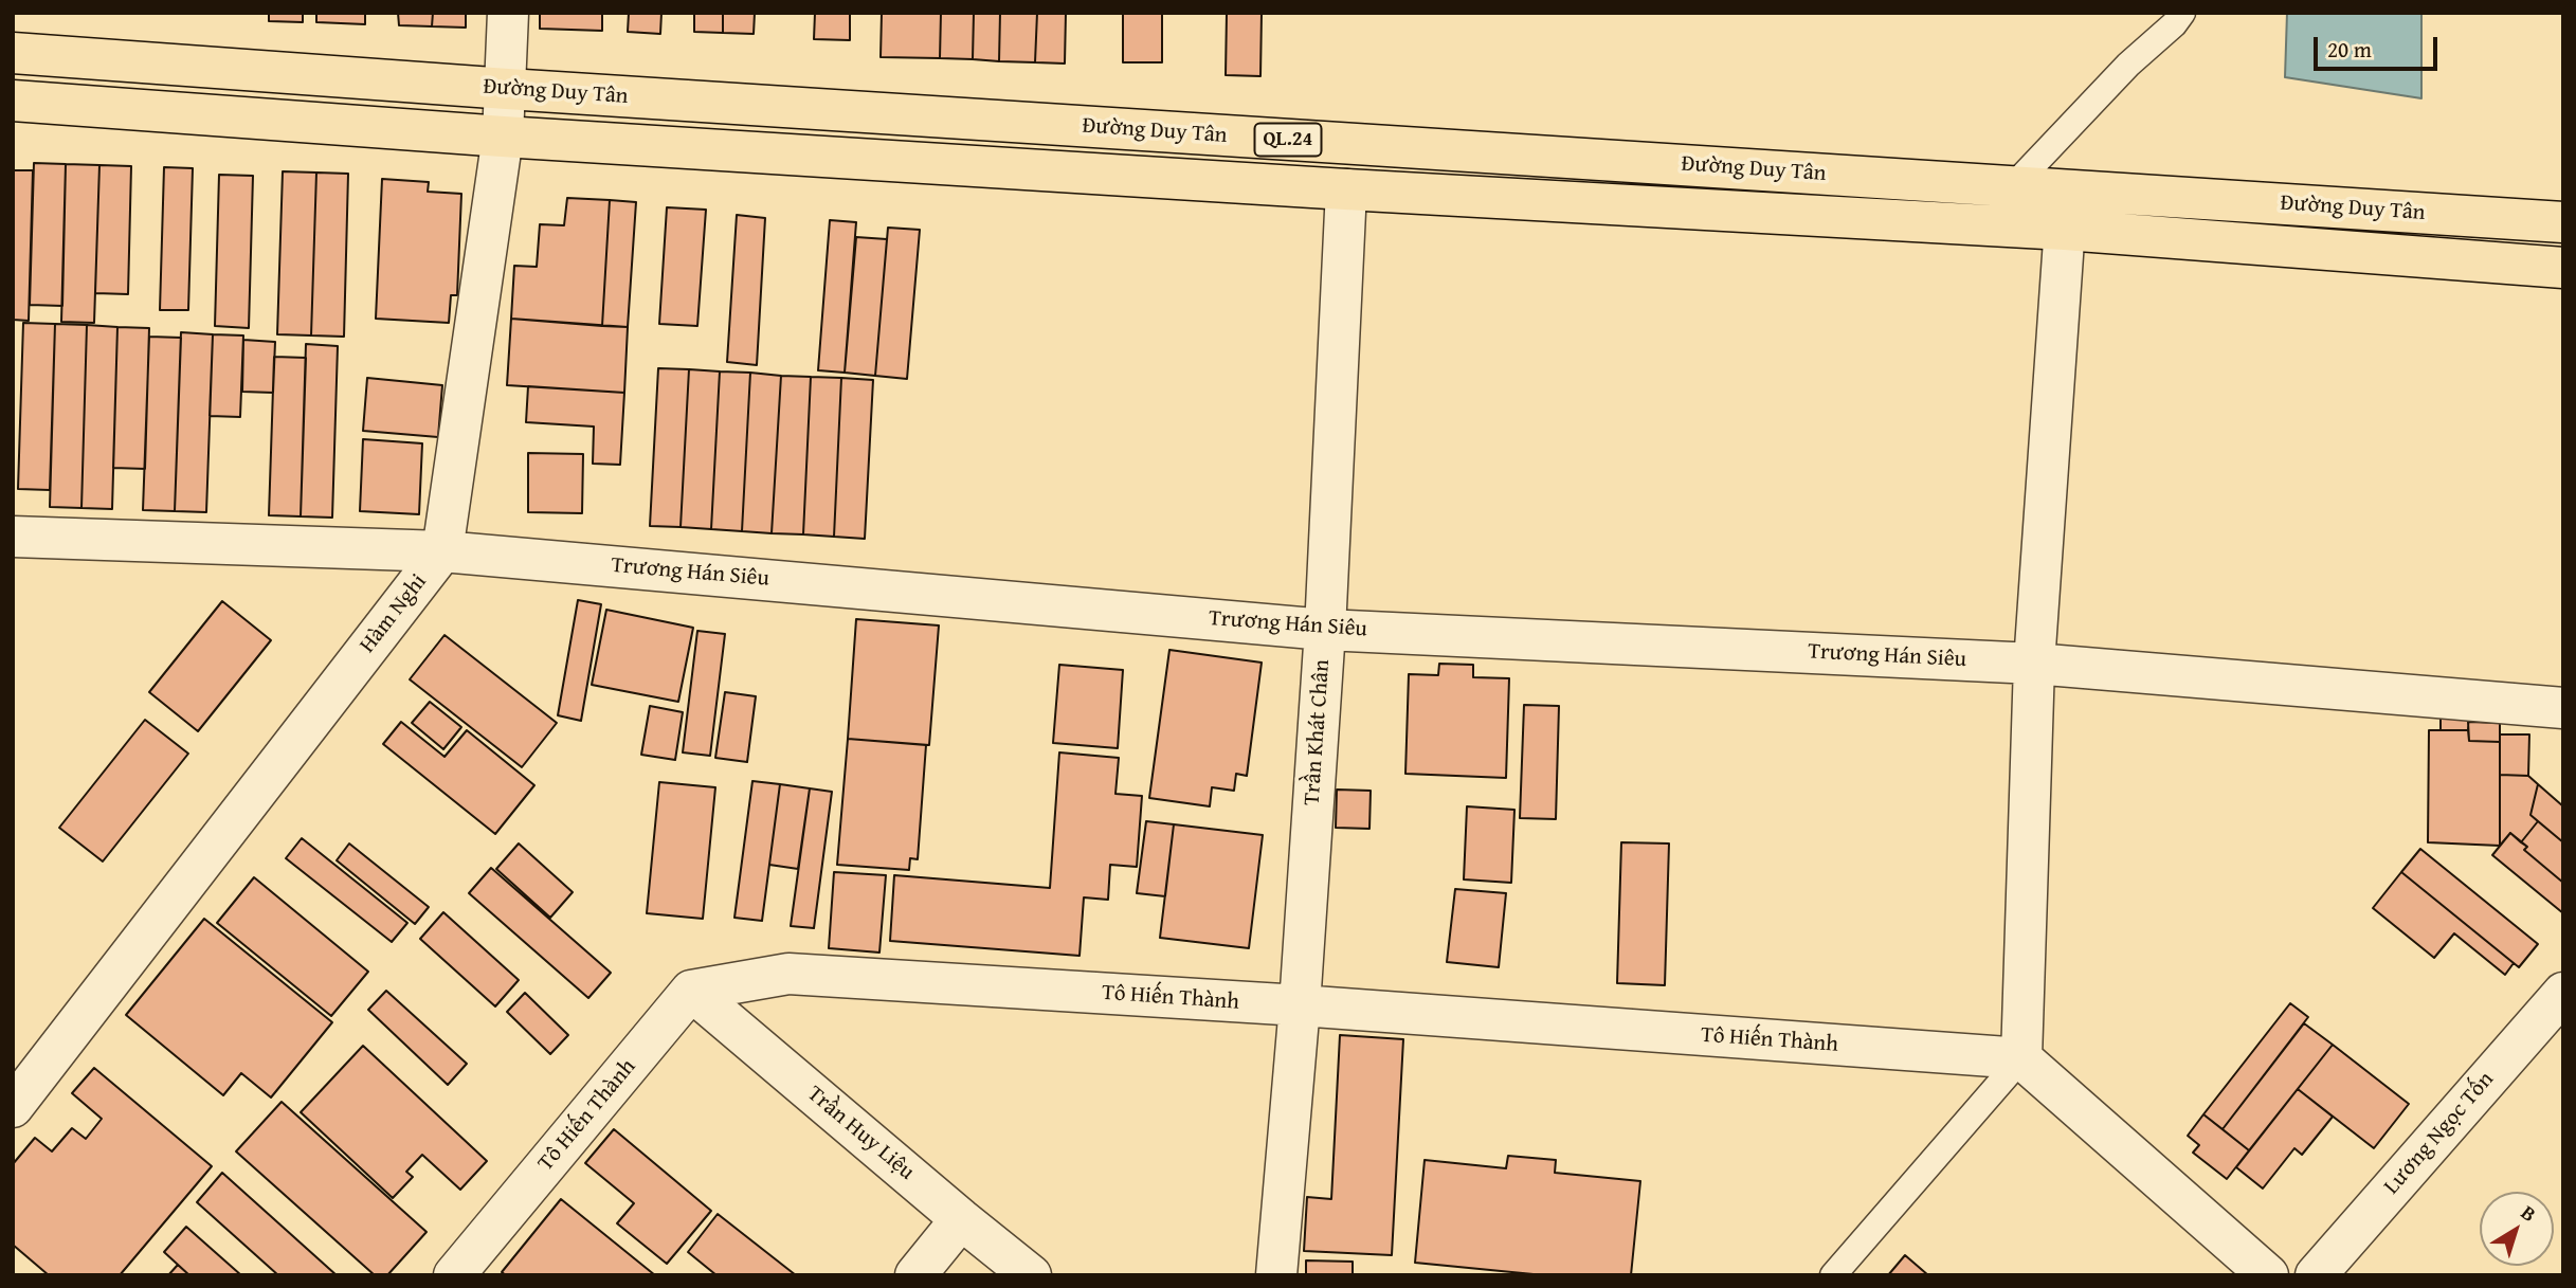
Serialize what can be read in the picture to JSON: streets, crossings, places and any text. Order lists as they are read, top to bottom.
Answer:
{
  "streets": {
    "main road": ["Đường Duy Tân", "QL.24"],
    "street": [
      "Trương Hán Siêu",
      "Hàm Nghi",
      "Trần Khát Chân",
      "Tô Hiến Thành",
      "Trần Huy Liệu",
      "Lương Ngọc Tốn"
    ]
  },
  "crossings": [
    ["Đường Duy Tân", "Hàm Nghi"],
    ["Đường Duy Tân", "Trần Khát Chân"],
    ["Trương Hán Siêu", "Hàm Nghi"],
    ["Trương Hán Siêu", "Trần Khát Chân"],
    ["Trần Khát Chân", "Tô Hiến Thành"],
    ["Tô Hiến Thành", "Trần Huy Liệu"]
  ],
  "scale_bar": "20 m",
  "north": "top right"
}
